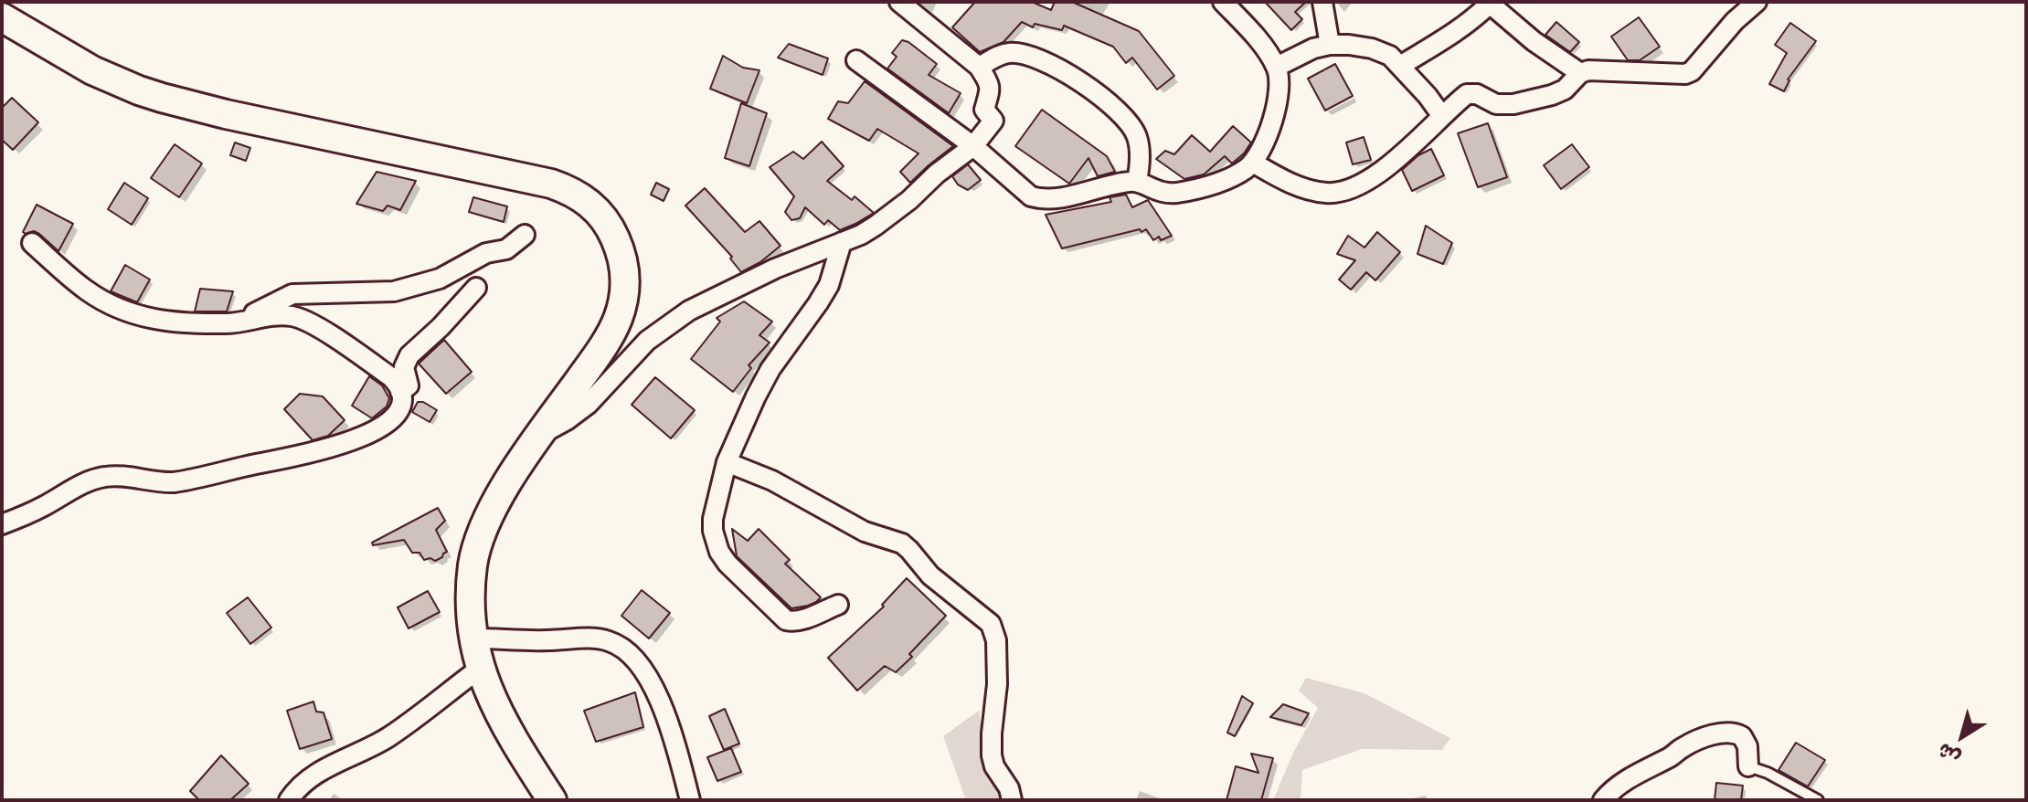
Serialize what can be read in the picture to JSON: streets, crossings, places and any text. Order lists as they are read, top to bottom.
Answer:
{
  "north": "bottom left"
}
